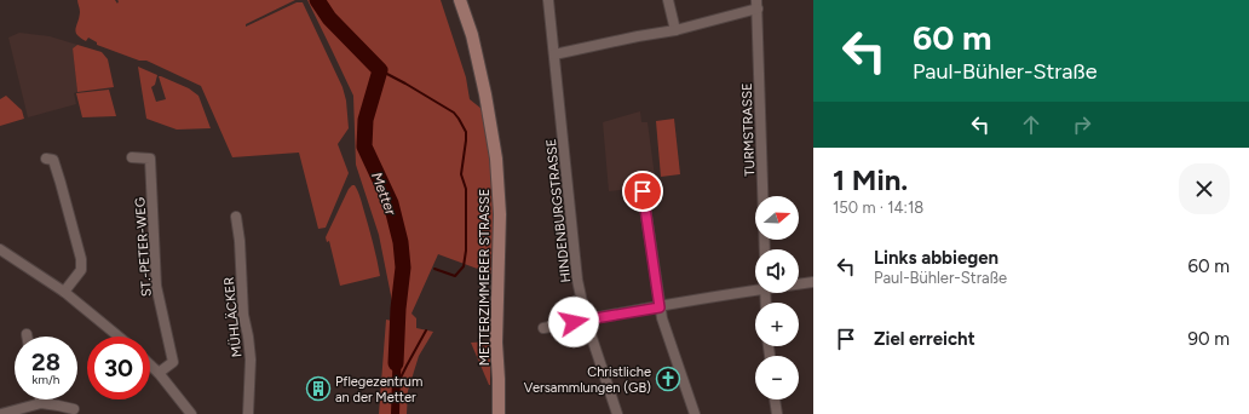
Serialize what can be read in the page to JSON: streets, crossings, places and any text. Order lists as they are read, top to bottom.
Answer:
{
  "streets": {
    "main road": ["METTERZIMMERER STRASSE"],
    "street": [
      "TURMSTRASSE",
      "HINDENBURGSTRASSE",
      "ST.-PETER-WEG",
      "MÜHLÄCKER"
    ]
  },
  "water": ["Metter"],
  "places": {
    "church": ["Christliche Versammlungen (GB)"],
    "building": ["Pflegezentrum an der Metter"]
  },
  "north": "right",
  "page": {
    "turn": ["60 m", "Paul-Bühler-Straße"],
    "heading": ["1 Min.", "150 m · 14:18"],
    "map_buttons": ["+", "−"],
    "list": [
      {
        "name": "Links abbiegen",
        "note": "Paul-Bühler-Straße",
        "value": "60 m"
      },
      {
        "name": "Ziel erreicht",
        "value": "90 m"
      }
    ],
    "speed": "28 km/h",
    "limit": "30"
  }
}
